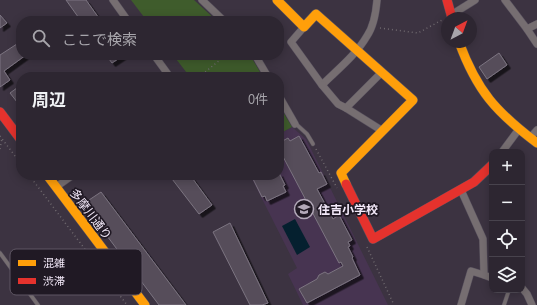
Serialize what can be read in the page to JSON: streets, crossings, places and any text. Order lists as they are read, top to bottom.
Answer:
{
  "streets": {
    "street": ["多摩川通り"]
  },
  "places": {
    "school or university": ["住吉小学校"]
  },
  "legend": ["混雑", "渋滞"],
  "north": "top right",
  "page": {
    "search": "ここで検索",
    "heading": ["周辺", "0件"],
    "map_buttons": ["+", "−"]
  }
}
